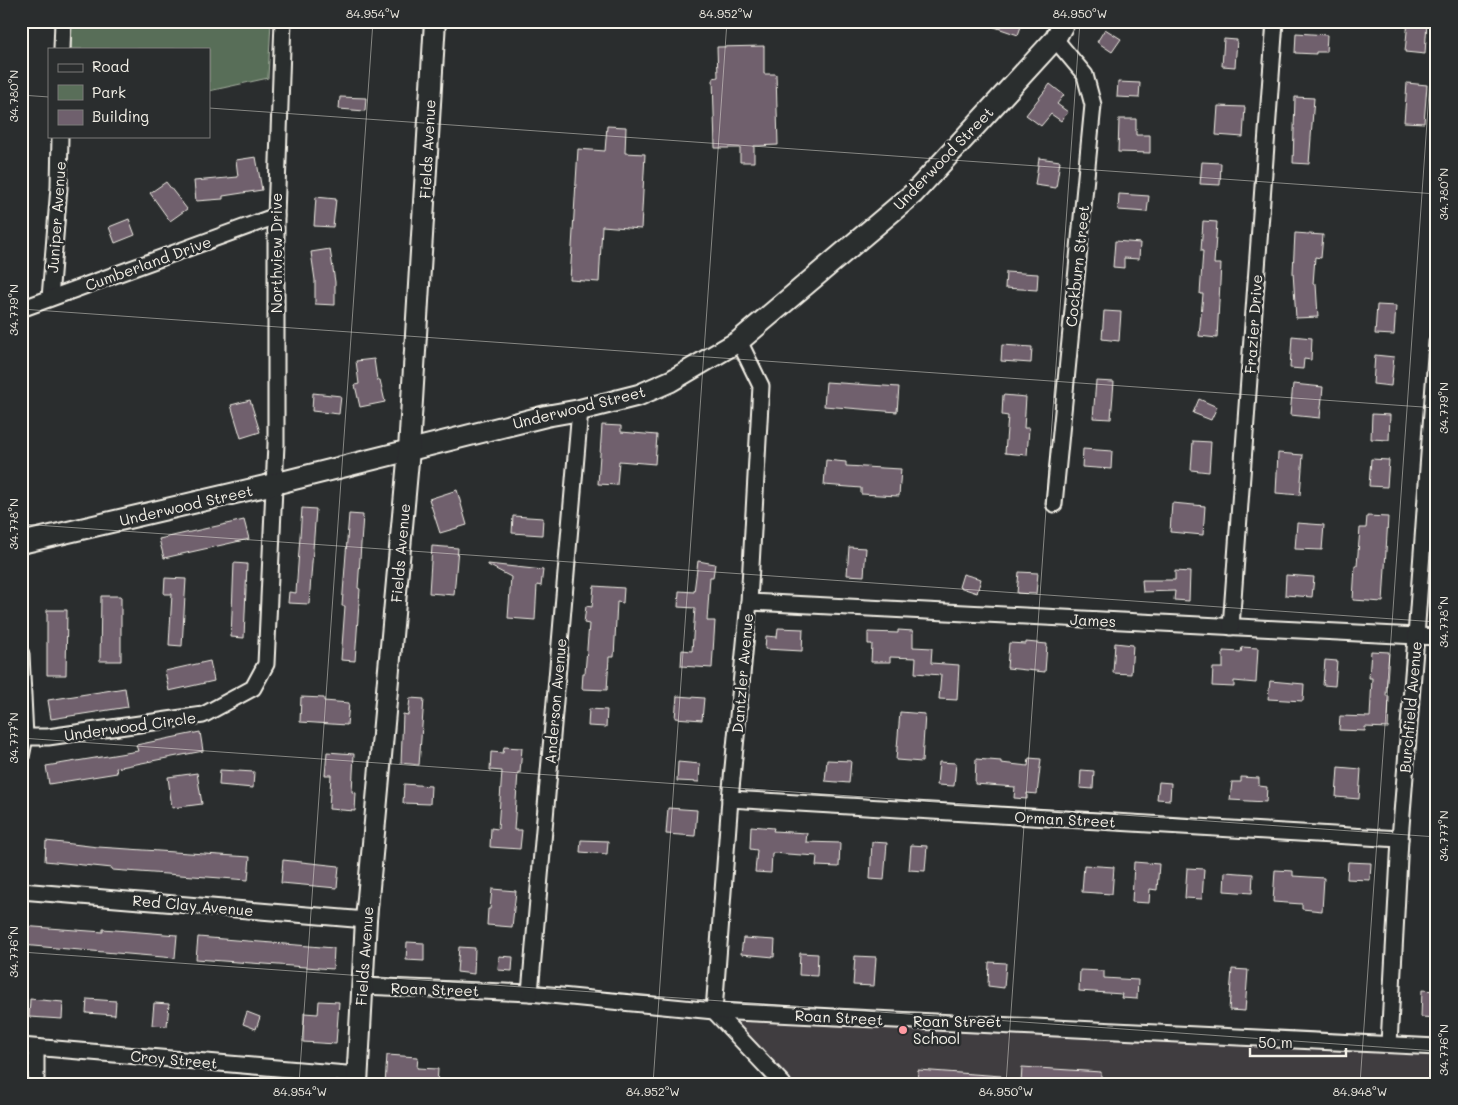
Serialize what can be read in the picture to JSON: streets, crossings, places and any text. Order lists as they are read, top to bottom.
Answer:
{
  "streets": {
    "street": [
      "Fields Avenue",
      "Underwood Street",
      "Juniper Avenue",
      "Northview Drive",
      "Cumberland Drive",
      "Cockburn Street",
      "Frazier Drive",
      "James",
      "Dantzler Avenue",
      "Anderson Avenue",
      "Burchfield Avenue",
      "Underwood Circle",
      "Orman Street",
      "Red Clay Avenue",
      "Roan Street",
      "Croy Street"
    ]
  },
  "crossings": [
    ["Fields Avenue", "Underwood Street"],
    ["Fields Avenue", "Red Clay Avenue"],
    ["Fields Avenue", "Roan Street"],
    ["Fields Avenue", "Croy Street"],
    ["Underwood Street", "Northview Drive"],
    ["Underwood Street", "Cockburn Street"],
    ["Underwood Street", "Dantzler Avenue"],
    ["Underwood Street", "Anderson Avenue"],
    ["Underwood Street", "Underwood Circle"],
    ["Juniper Avenue", "Cumberland Drive"],
    ["Northview Drive", "Cumberland Drive"],
    ["Northview Drive", "Underwood Circle"],
    ["Frazier Drive", "James"],
    ["James", "Dantzler Avenue"],
    ["James", "Burchfield Avenue"],
    ["Dantzler Avenue", "Orman Street"],
    ["Dantzler Avenue", "Roan Street"],
    ["Anderson Avenue", "Roan Street"],
    ["Burchfield Avenue", "Orman Street"],
    ["Burchfield Avenue", "Roan Street"]
  ],
  "places": ["Roan Street School"],
  "legend": ["Road", "Park", "Building"],
  "scale_bar": "50 m",
  "coordinates": [
    "84.954°W",
    "84.952°W",
    "84.950°W",
    "34.780°N",
    "34.779°N",
    "34.778°N",
    "34.777°N",
    "34.776°N",
    "84.948°W"
  ]
}
